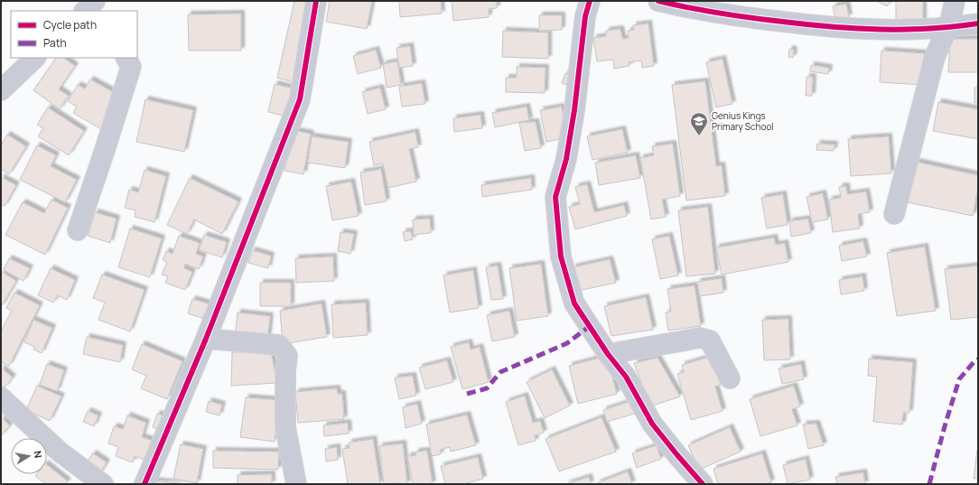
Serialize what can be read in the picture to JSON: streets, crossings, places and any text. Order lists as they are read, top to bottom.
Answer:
{
  "places": {
    "school or university": ["Genius Kings Primary School"]
  },
  "legend": ["Cycle path", "Path"],
  "north": "right"
}
